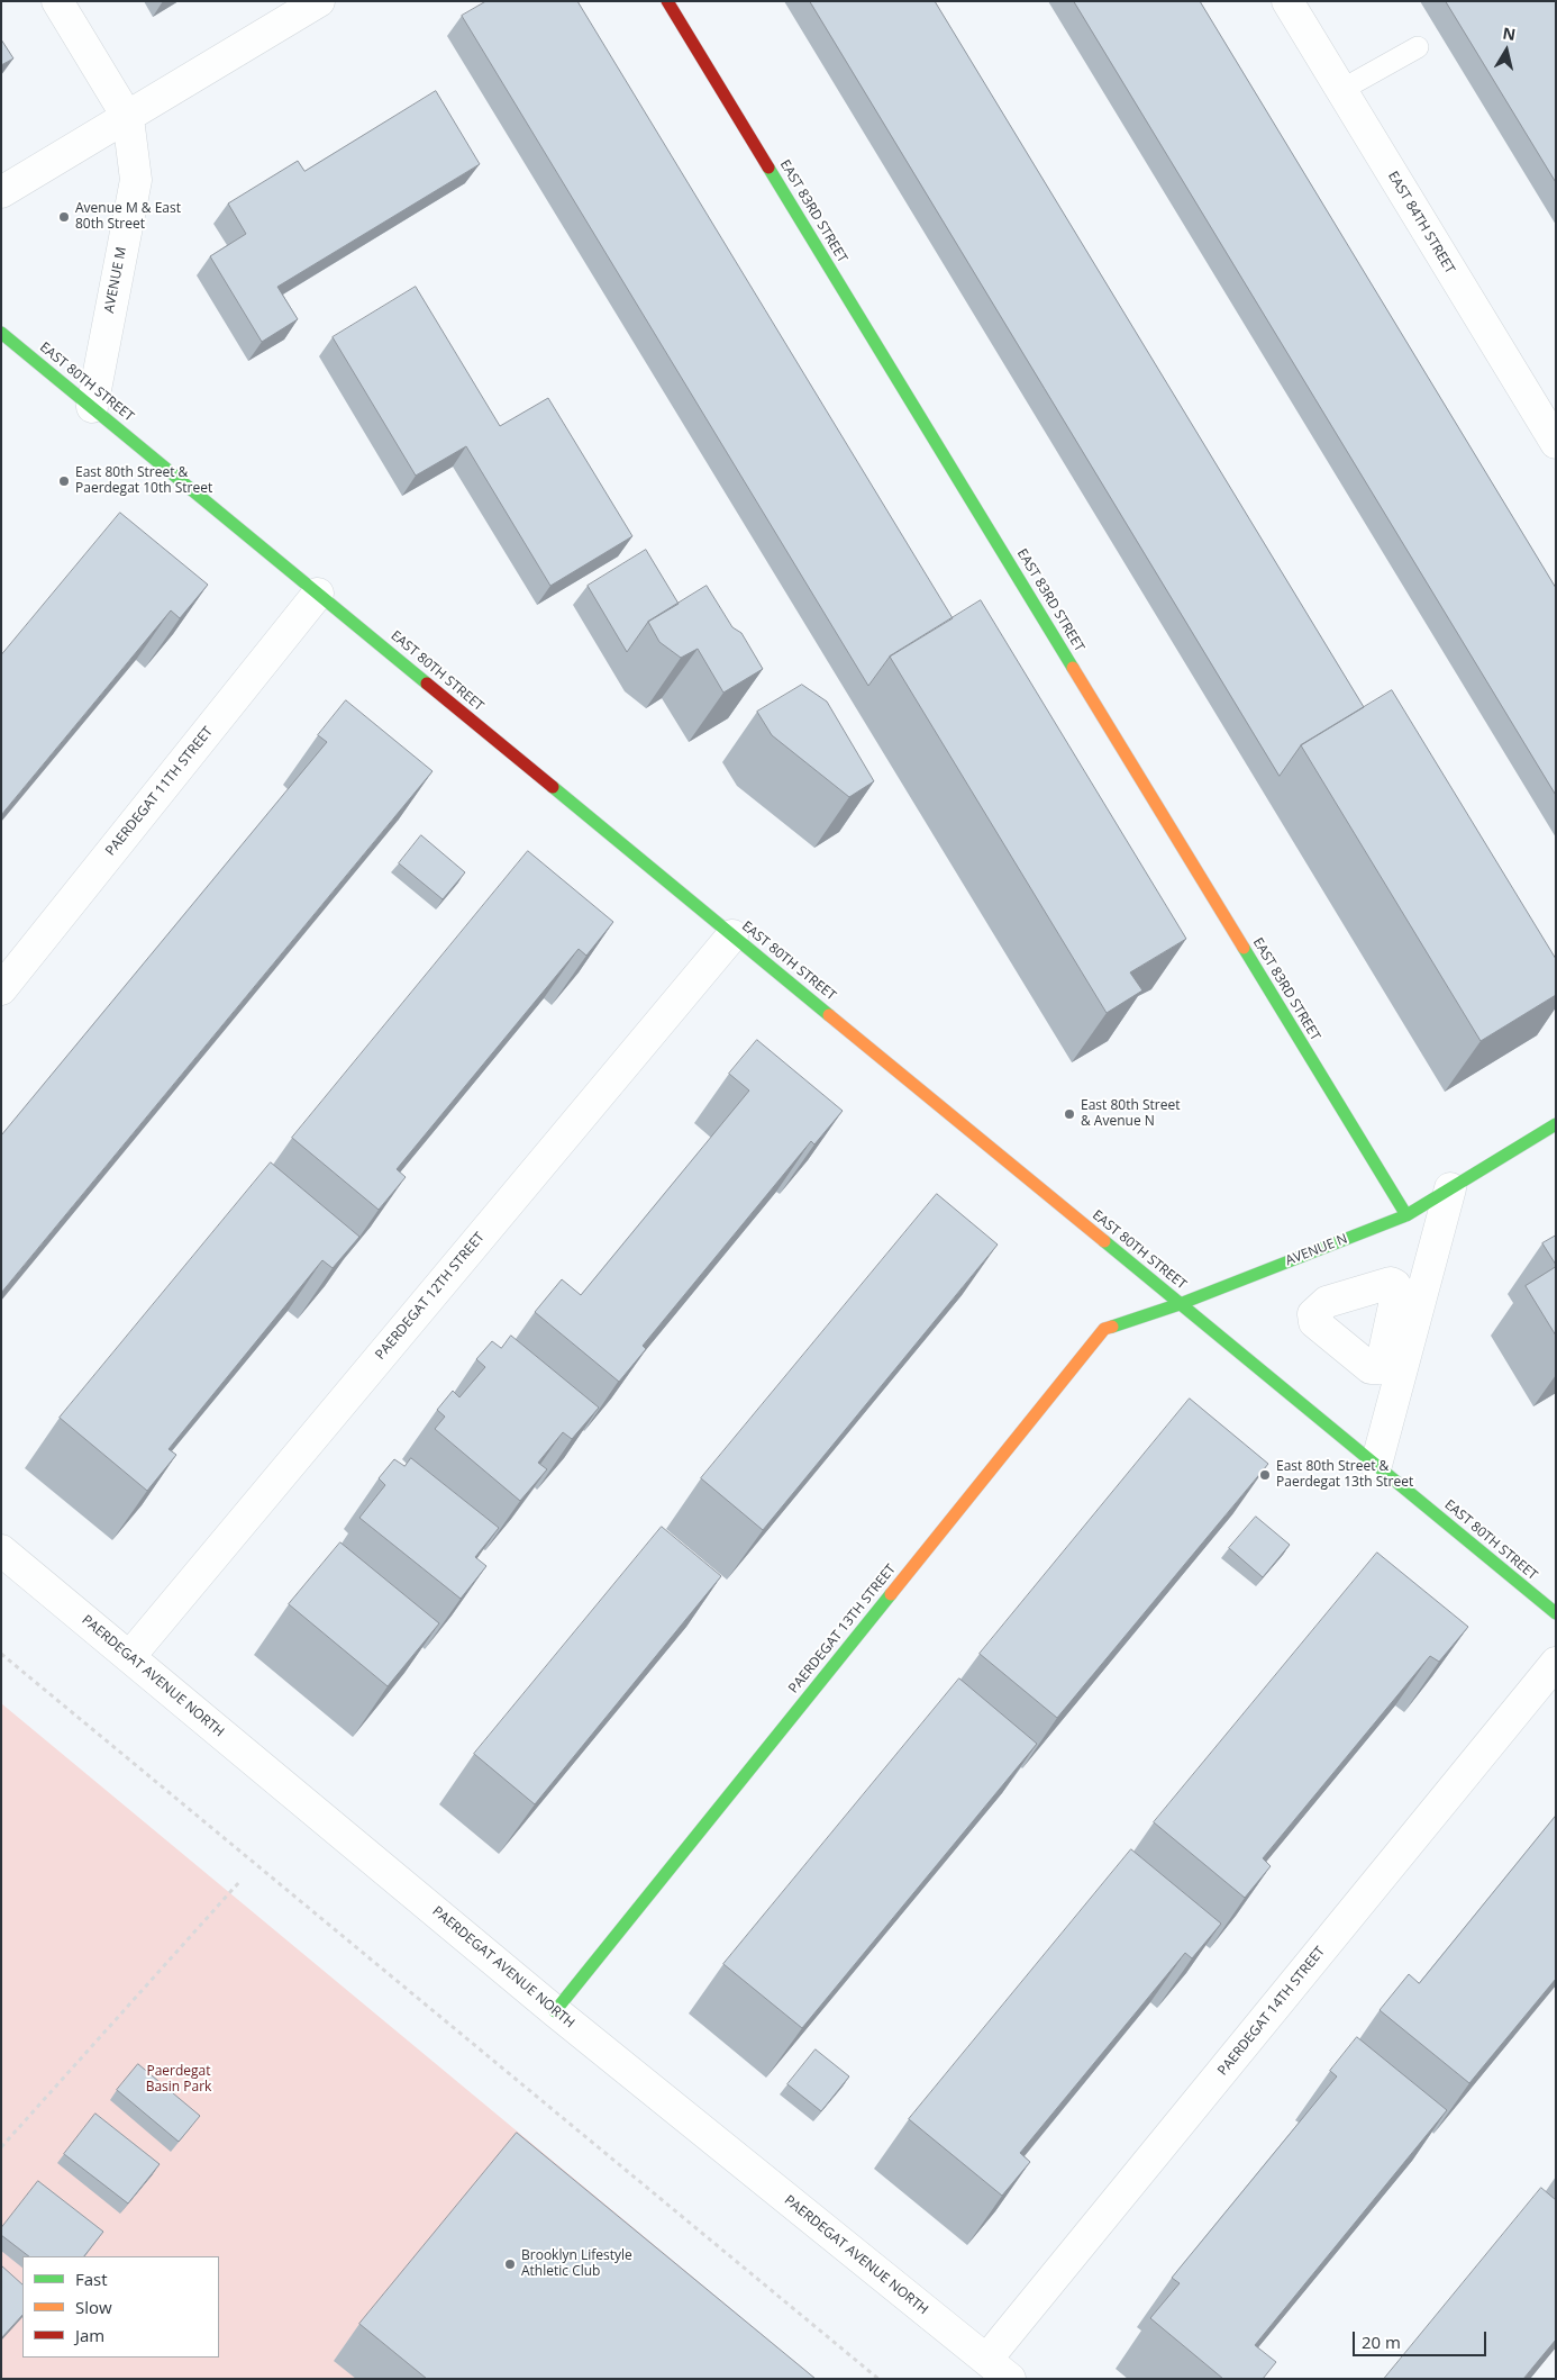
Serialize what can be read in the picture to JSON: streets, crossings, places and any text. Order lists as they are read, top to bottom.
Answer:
{
  "streets": {
    "street": [
      "EAST 83RD STREET",
      "EAST 84TH STREET",
      "AVENUE M",
      "EAST 80TH STREET",
      "PAERDEGAT 11TH STREET",
      "AVENUE N",
      "PAERDEGAT 12TH STREET",
      "PAERDEGAT 13TH STREET",
      "PAERDEGAT AVENUE NORTH",
      "PAERDEGAT 14TH STREET"
    ]
  },
  "crossings": [
    ["EAST 83RD STREET", "AVENUE N"],
    ["AVENUE M", "EAST 80TH STREET"],
    ["EAST 80TH STREET", "PAERDEGAT 11TH STREET"],
    ["EAST 80TH STREET", "AVENUE N"],
    ["EAST 80TH STREET", "PAERDEGAT 12TH STREET"],
    ["EAST 80TH STREET", "PAERDEGAT 13TH STREET"],
    ["AVENUE N", "PAERDEGAT 13TH STREET"],
    ["PAERDEGAT 12TH STREET", "PAERDEGAT AVENUE NORTH"],
    ["PAERDEGAT 13TH STREET", "PAERDEGAT AVENUE NORTH"],
    ["PAERDEGAT AVENUE NORTH", "PAERDEGAT 14TH STREET"]
  ],
  "parks": ["Paerdegat Basin Park"],
  "places": [
    "Avenue M & East 80th Street",
    "East 80th Street & Paerdegat 10th Street",
    "East 80th Street & Avenue N",
    "East 80th Street & Paerdegat 13th Street",
    "Brooklyn Lifestyle Athletic Club"
  ],
  "legend": ["Fast", "Slow", "Jam"],
  "scale_bar": "20 m",
  "north": "top"
}
